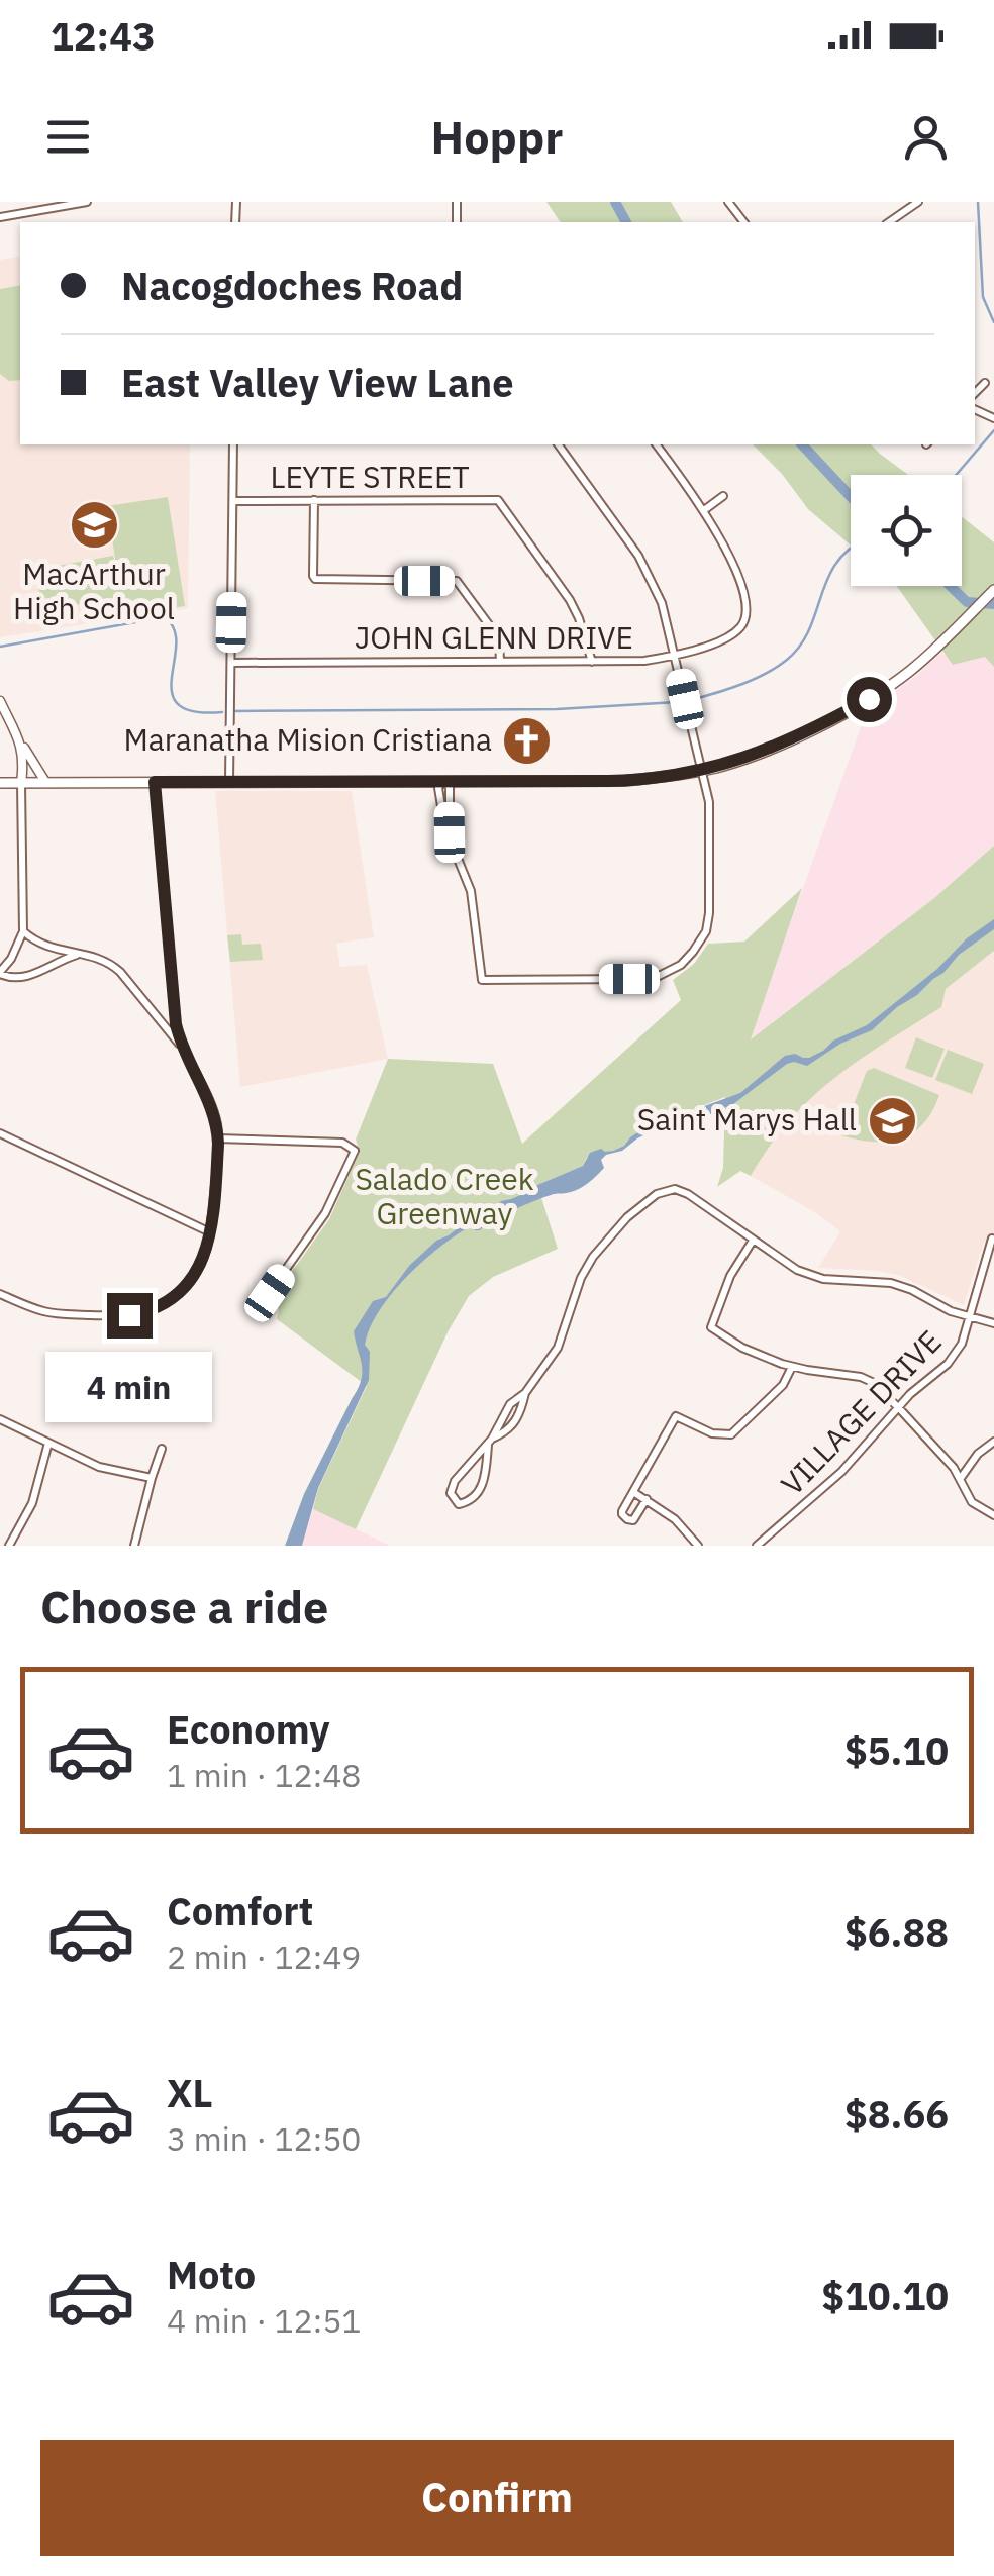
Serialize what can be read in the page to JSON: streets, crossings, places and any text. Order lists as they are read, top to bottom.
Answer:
{
  "streets": {
    "street": ["LEYTE STREET", "JOHN GLENN DRIVE", "VILLAGE DRIVE"]
  },
  "crossings": [
    ["LEYTE STREET", "JOHN GLENN DRIVE"]
  ],
  "parks": ["Salado Creek Greenway"],
  "places": {
    "school or university": ["MacArthur High School", "Saint Marys Hall"],
    "church": ["Maranatha Mision Cristiana"]
  },
  "page": {
    "status": "12:43",
    "header": "Hoppr",
    "banner": ["Nacogdoches Road", "East Valley View Lane"],
    "bubble": "4 min",
    "heading": "Choose a ride",
    "list": [
      {
        "name": "Economy",
        "note": "1 min · 12:48",
        "value": "$5.10"
      },
      {
        "name": "Comfort",
        "note": "2 min · 12:49",
        "value": "$6.88"
      },
      {
        "name": "XL",
        "note": "3 min · 12:50",
        "value": "$8.66"
      },
      {
        "name": "Moto",
        "note": "4 min · 12:51",
        "value": "$10.10"
      }
    ],
    "buttons": "Confirm"
  }
}
